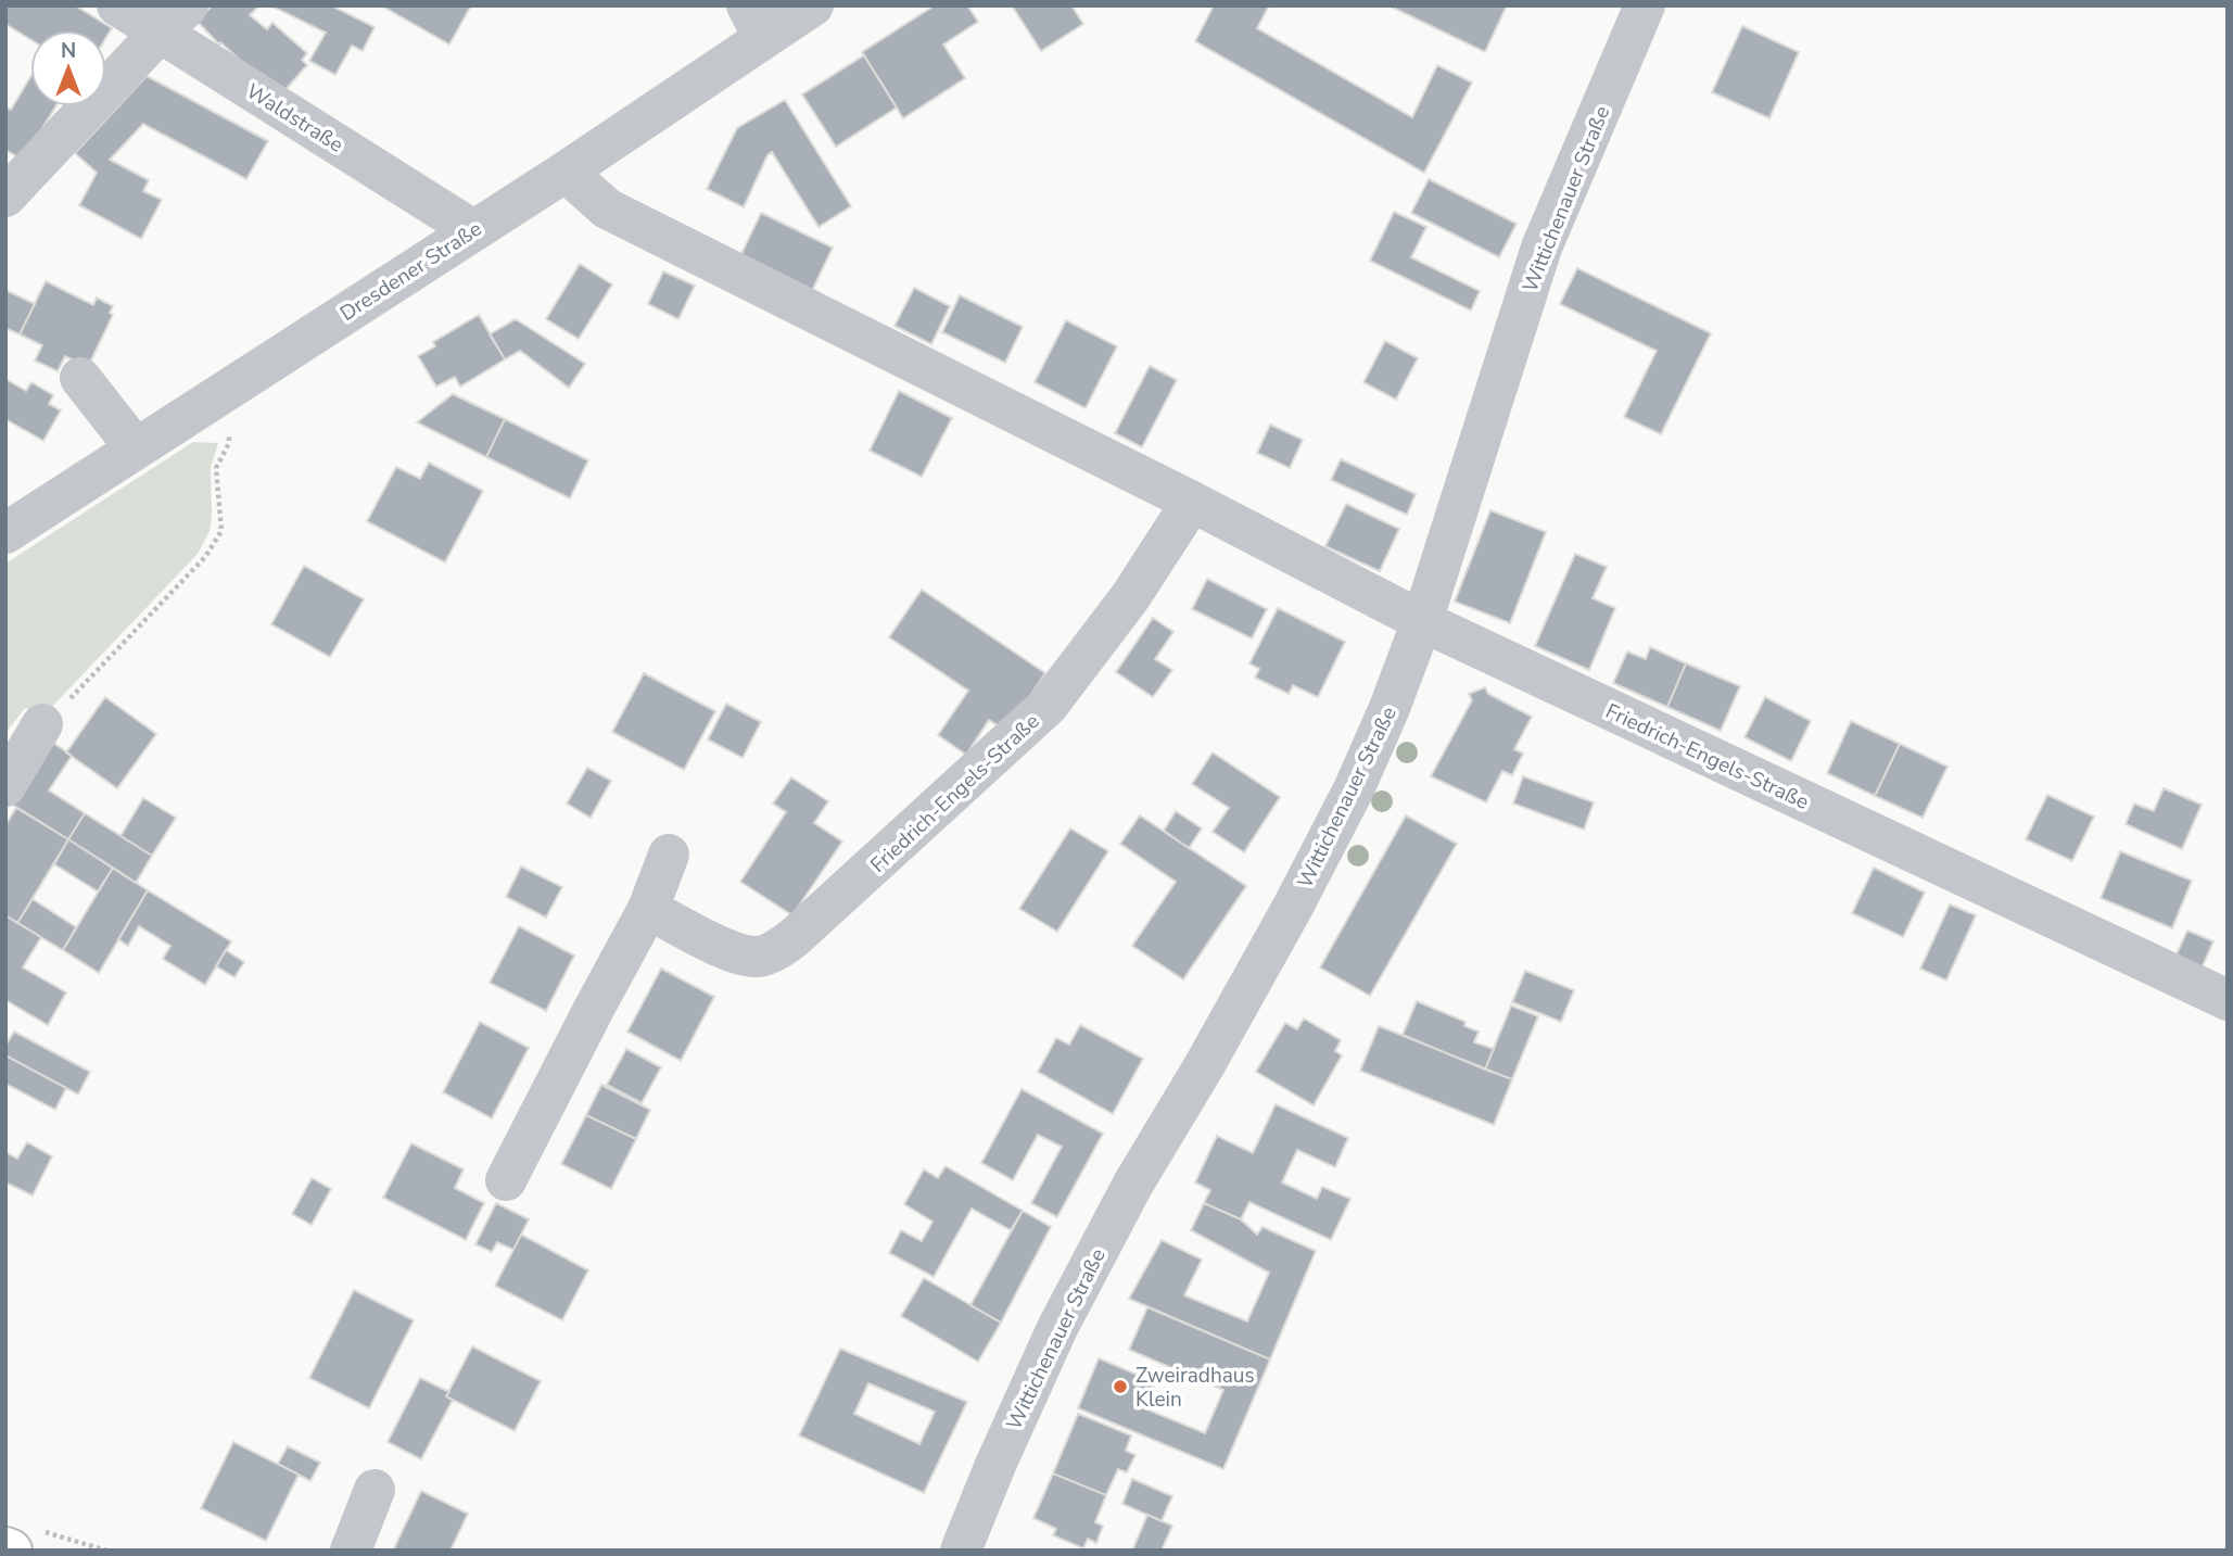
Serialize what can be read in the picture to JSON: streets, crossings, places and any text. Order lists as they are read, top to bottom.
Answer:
{
  "streets": {
    "street": [
      "Waldstraße",
      "Wittichenauer Straße",
      "Dresdener Straße",
      "Friedrich-Engels-Straße"
    ]
  },
  "crossings": [
    ["Waldstraße", "Dresdener Straße"],
    ["Wittichenauer Straße", "Friedrich-Engels-Straße"],
    ["Dresdener Straße", "Friedrich-Engels-Straße"]
  ],
  "places": ["Zweiradhaus Klein"],
  "north": "top"
}
